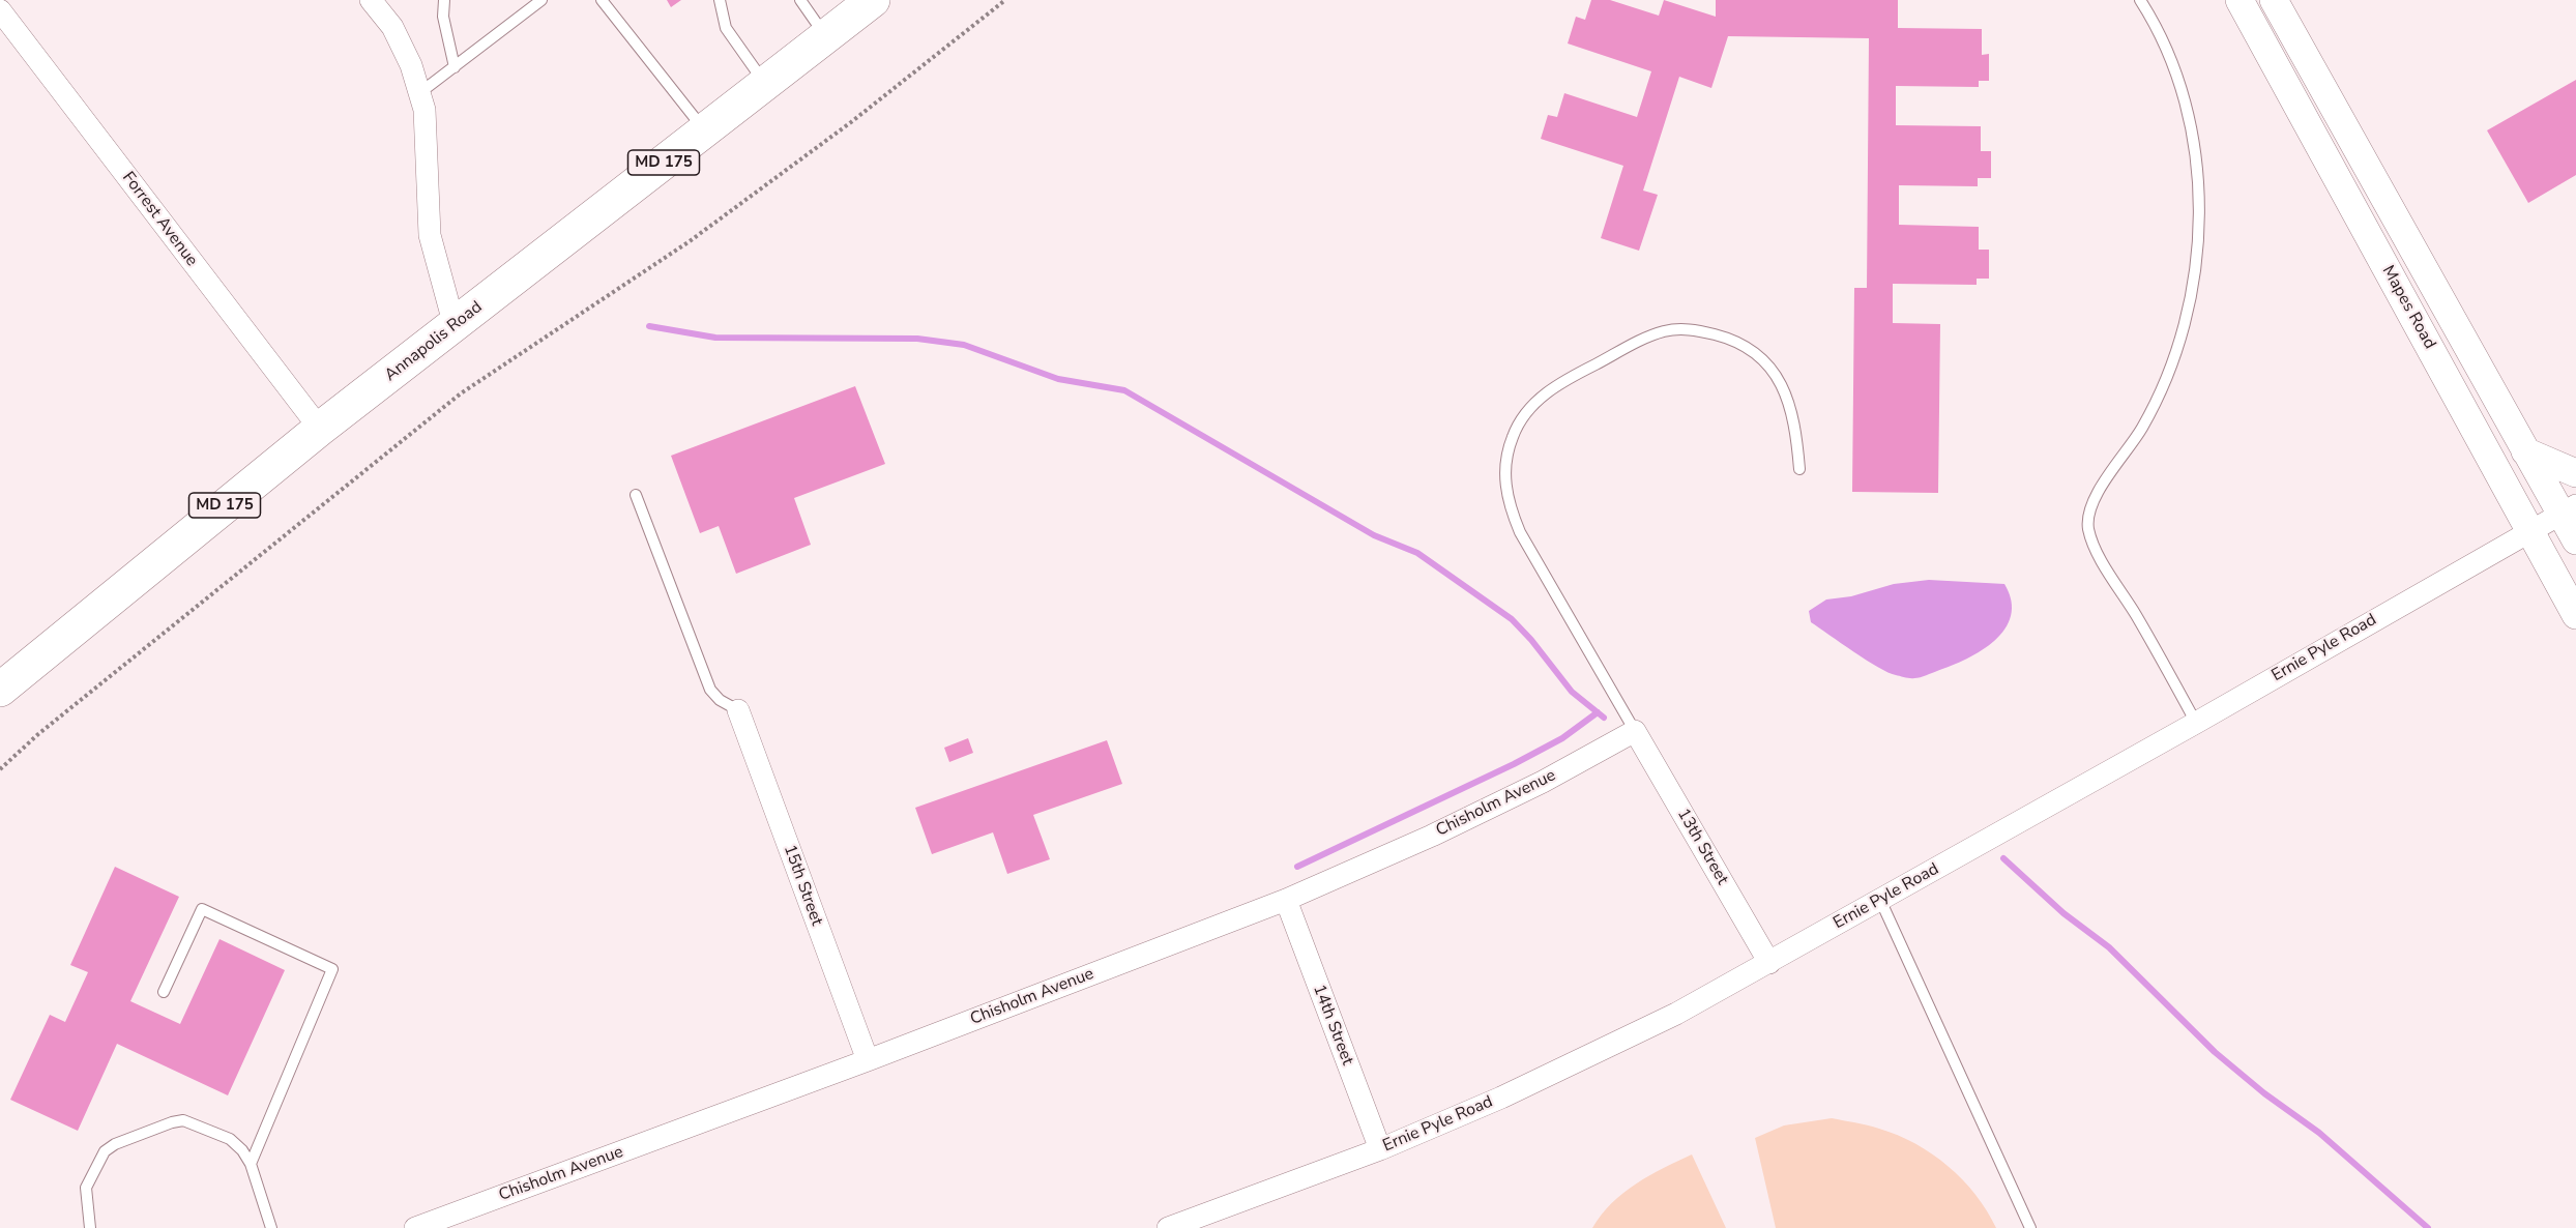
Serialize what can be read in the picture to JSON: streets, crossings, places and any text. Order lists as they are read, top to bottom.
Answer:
{
  "streets": {
    "main road": ["MD 175", "Annapolis Road"],
    "street": [
      "Forrest Avenue",
      "Mapes Road",
      "Ernie Pyle Road",
      "Chisholm Avenue",
      "13th Street",
      "15th Street",
      "14th Street"
    ]
  },
  "crossings": [
    ["Forrest Avenue", "Annapolis Road"],
    ["Mapes Road", "Ernie Pyle Road"],
    ["Ernie Pyle Road", "13th Street"],
    ["Ernie Pyle Road", "14th Street"],
    ["Chisholm Avenue", "13th Street"],
    ["Chisholm Avenue", "15th Street"],
    ["Chisholm Avenue", "14th Street"]
  ]
}
